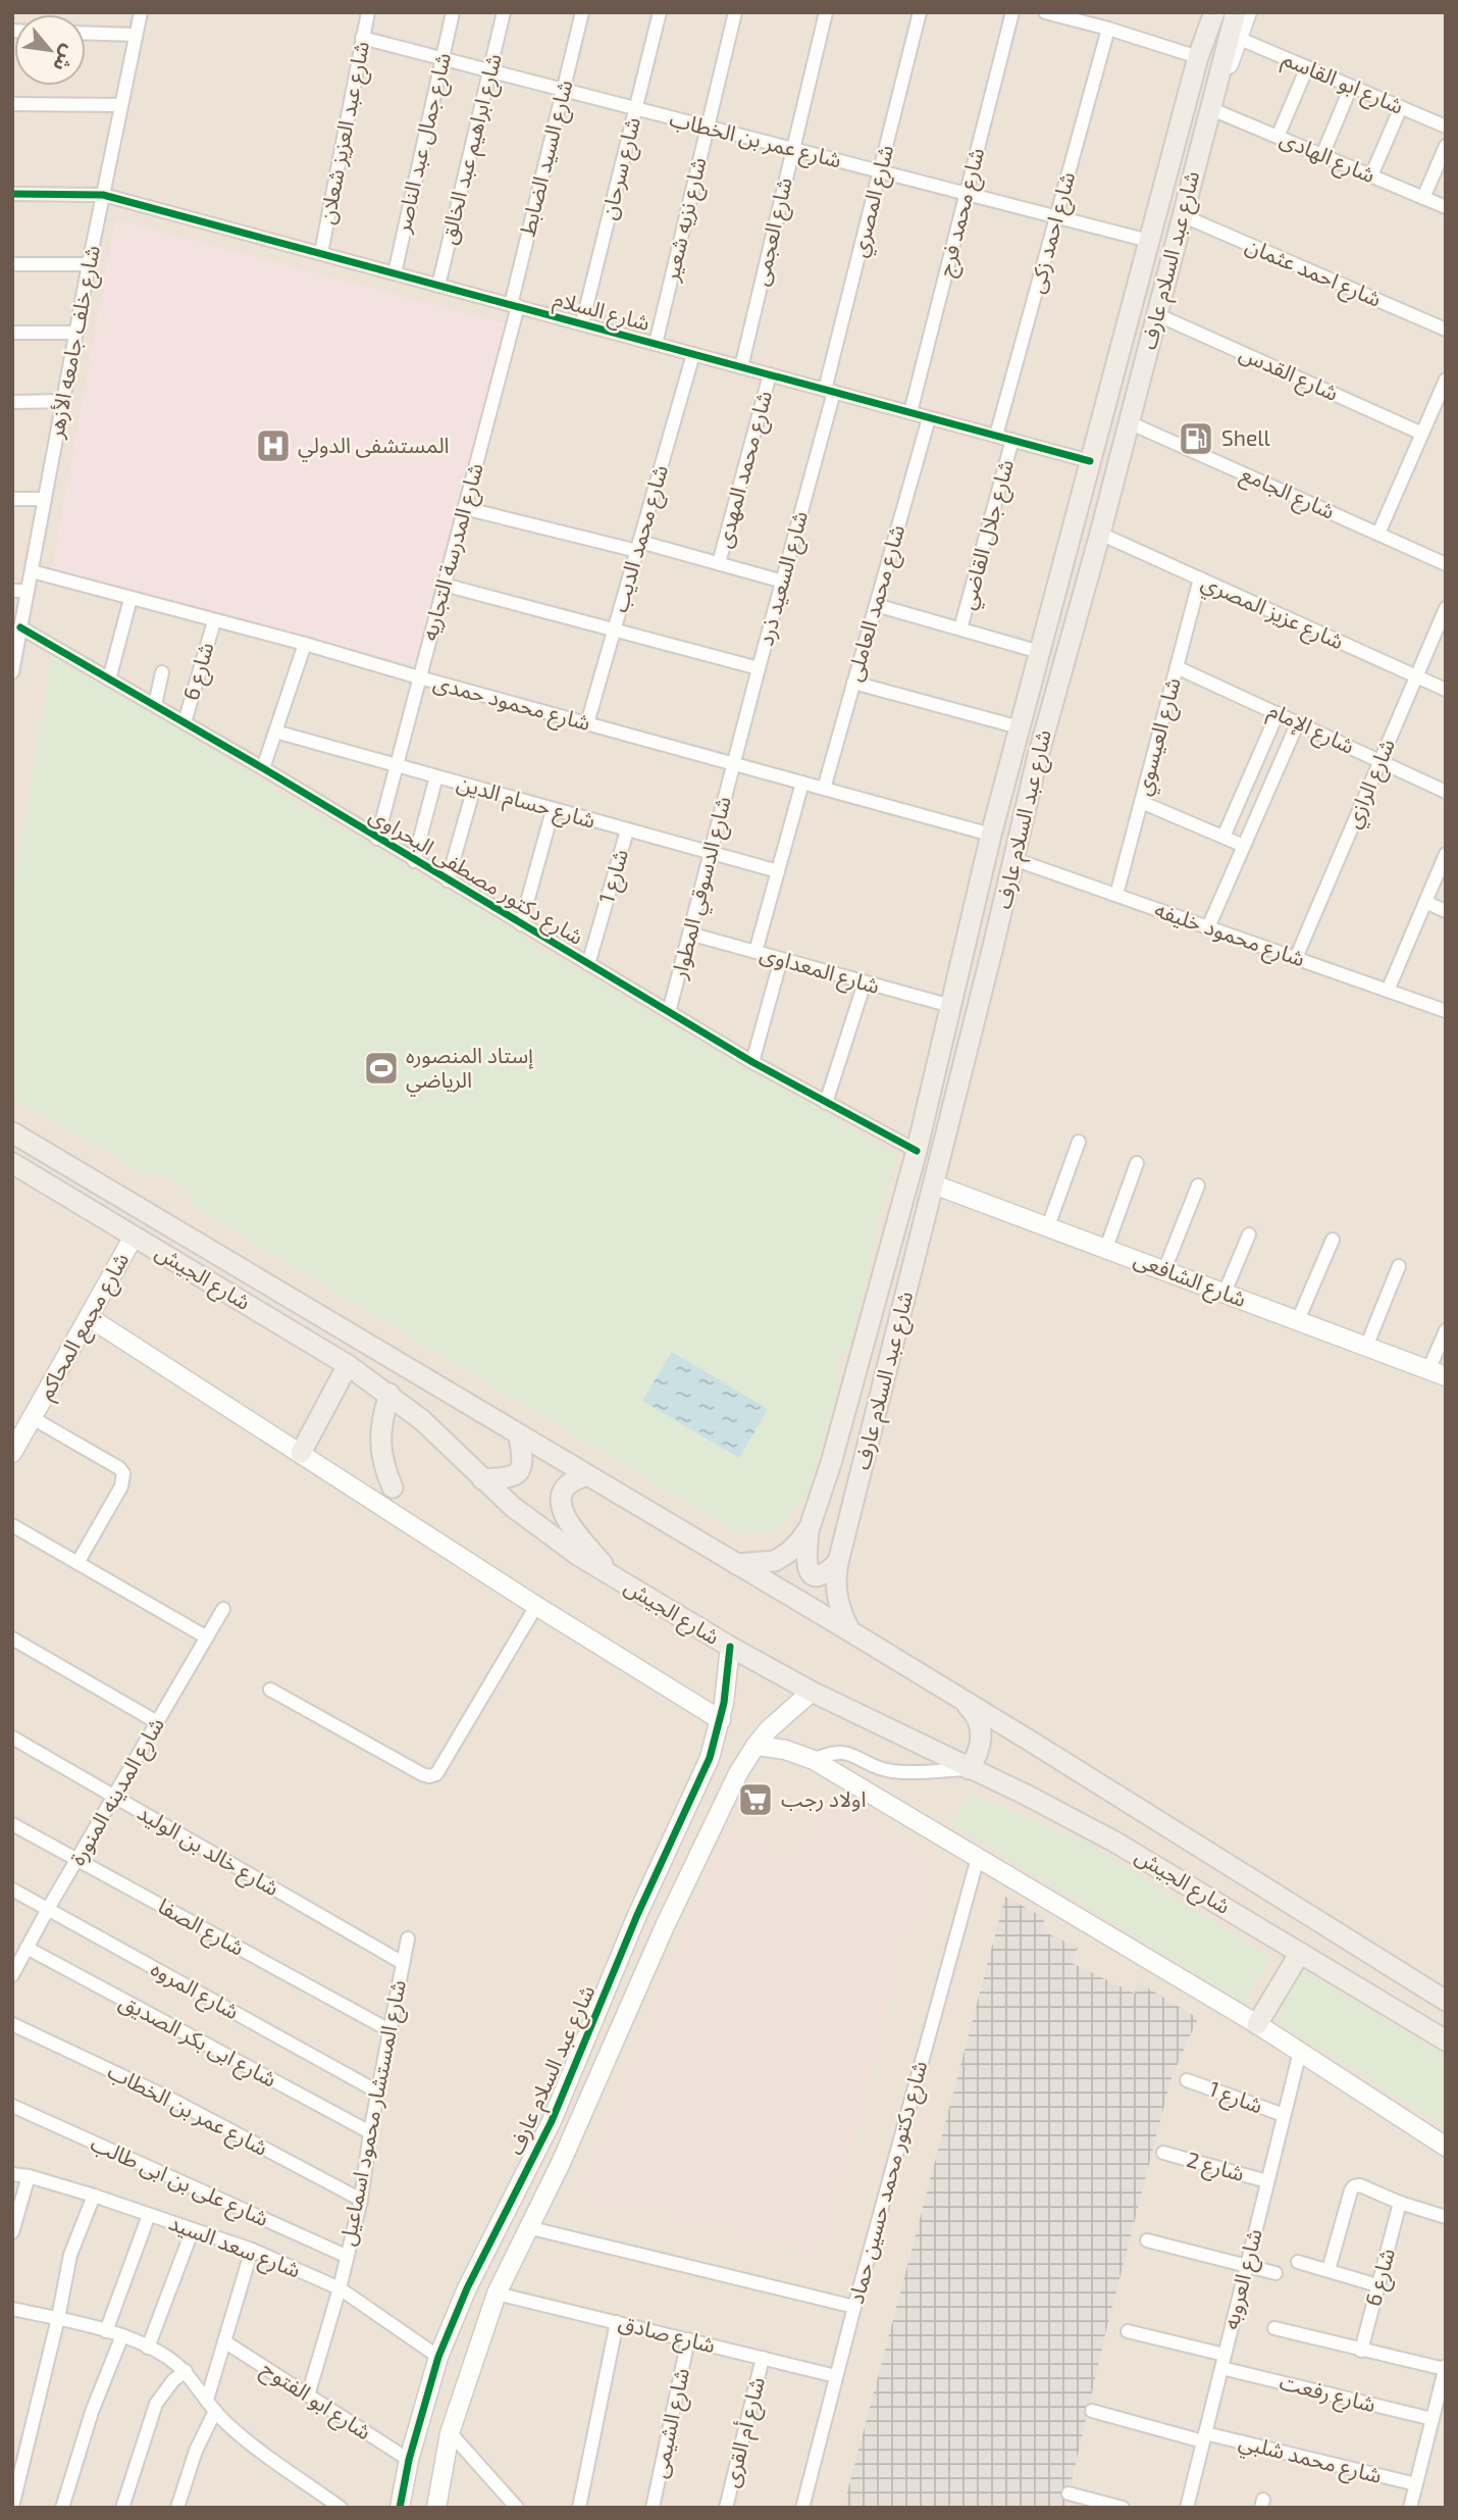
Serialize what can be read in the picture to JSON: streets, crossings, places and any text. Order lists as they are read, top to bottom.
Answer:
{
  "streets": {
    "main road": ["شارع عبد السلام عارف", "شارع الجيش"],
    "street": [
      "شارع ابو القاسم",
      "شارع عبد العزيز شعلان",
      "شارع عمر بن الخطاب",
      "شارع جمال عبد الناصر",
      "شارع ابراهيم عبد الخالق",
      "شارع الهادى",
      "شارع السيد الضابط",
      "شارع سرحان",
      "شارع المصري",
      "شارع محمد فرج",
      "شارع نزيه شعير",
      "شارع العجمى",
      "شارع احمد زكى",
      "شارع احمد عثمان",
      "شارع السلام",
      "شارع خلف جامعه الأزهر",
      "شارع القدس",
      "شارع محمد المهدى",
      "شارع الجامع",
      "شارع جلال القاضي",
      "شارع محمد الديب",
      "شارع المدرسة التجاريه",
      "شارع السعيد ذرد",
      "شارع محمد العاملى",
      "شارع عزيز المصري",
      "شارع 6",
      "شارع محمود حمدى",
      "شارع الإمام",
      "شارع العيسوي",
      "شارع الرازي",
      "شارع حسام الدين",
      "شارع دكتور مصطفى البحراوى",
      "شارع 1",
      "شارع الدسوقي المطوار",
      "شارع محمود خليفه",
      "شارع المعداوى",
      "شارع الشافعى",
      "شارع مجمع المحاكم",
      "شارع المدينه المنورة",
      "شارع خالد بن الوليد",
      "شارع الصفا",
      "شارع المروه",
      "شارع ابى بكر الصديق",
      "شارع المستشار محمود اسماعيل",
      "شارع 2",
      "شارع على بن ابى طالب",
      "شارع دكتور محمد حسين حماد",
      "شارع سعد السيد",
      "شارع العروبه",
      "شارع صادق",
      "شارع رفعت",
      "شارع ابو الفتوح",
      "شارع الشيمى",
      "شارع أم القرى",
      "شارع محمد شلبي"
    ]
  },
  "crossings": [
    ["شارع ابو القاسم", "شارع عبد السلام عارف"],
    ["شارع عبد العزيز شعلان", "شارع عمر بن الخطاب"],
    ["شارع عبد العزيز شعلان", "شارع السلام"],
    ["شارع عمر بن الخطاب", "شارع جمال عبد الناصر"],
    ["شارع عمر بن الخطاب", "شارع ابراهيم عبد الخالق"],
    ["شارع عمر بن الخطاب", "شارع السيد الضابط"],
    ["شارع عمر بن الخطاب", "شارع سرحان"],
    ["شارع عمر بن الخطاب", "شارع المصري"],
    ["شارع عمر بن الخطاب", "شارع محمد فرج"],
    ["شارع عمر بن الخطاب", "شارع نزيه شعير"],
    ["شارع عمر بن الخطاب", "شارع العجمى"],
    ["شارع عمر بن الخطاب", "شارع احمد زكى"],
    ["شارع عمر بن الخطاب", "شارع عبد السلام عارف"],
    ["شارع عمر بن الخطاب", "شارع المستشار محمود اسماعيل"],
    ["شارع جمال عبد الناصر", "شارع السلام"],
    ["شارع ابراهيم عبد الخالق", "شارع السلام"],
    ["شارع الهادى", "شارع عبد السلام عارف"],
    ["شارع السيد الضابط", "شارع السلام"],
    ["شارع السيد الضابط", "شارع المدرسة التجاريه"],
    ["شارع سرحان", "شارع السلام"],
    ["شارع المصري", "شارع السلام"],
    ["شارع المصري", "شارع السعيد ذرد"],
    ["شارع محمد فرج", "شارع السلام"],
    ["شارع نزيه شعير", "شارع السلام"],
    ["شارع العجمى", "شارع السلام"],
    ["شارع احمد زكى", "شارع السلام"],
    ["شارع عبد السلام عارف", "شارع احمد عثمان"],
    ["شارع عبد السلام عارف", "شارع السلام"],
    ["شارع عبد السلام عارف", "شارع القدس"],
    ["شارع عبد السلام عارف", "شارع الجامع"],
    ["شارع عبد السلام عارف", "شارع عزيز المصري"],
    ["شارع عبد السلام عارف", "شارع محمود حمدى"],
    ["شارع عبد السلام عارف", "شارع دكتور مصطفى البحراوى"],
    ["شارع عبد السلام عارف", "شارع محمود خليفه"],
    ["شارع عبد السلام عارف", "شارع المعداوى"],
    ["شارع عبد السلام عارف", "شارع الجيش"],
    ["شارع عبد السلام عارف", "شارع الشافعى"],
    ["شارع عبد السلام عارف", "شارع سعد السيد"],
    ["شارع عبد السلام عارف", "شارع صادق"],
    ["شارع عبد السلام عارف", "شارع ابو الفتوح"],
    ["شارع السلام", "شارع خلف جامعه الأزهر"],
    ["شارع السلام", "شارع محمد المهدى"],
    ["شارع السلام", "شارع جلال القاضي"],
    ["شارع السلام", "شارع محمد الديب"],
    ["شارع السلام", "شارع المدرسة التجاريه"],
    ["شارع السلام", "شارع السعيد ذرد"],
    ["شارع السلام", "شارع محمد العاملى"],
    ["شارع خلف جامعه الأزهر", "شارع محمود حمدى"],
    ["شارع خلف جامعه الأزهر", "شارع دكتور مصطفى البحراوى"],
    ["شارع محمد الديب", "شارع محمود حمدى"],
    ["شارع المدرسة التجاريه", "شارع محمود حمدى"],
    ["شارع المدرسة التجاريه", "شارع حسام الدين"],
    ["شارع المدرسة التجاريه", "شارع دكتور مصطفى البحراوى"],
    ["شارع السعيد ذرد", "شارع محمود حمدى"],
    ["شارع السعيد ذرد", "شارع الدسوقي المطوار"],
    ["شارع محمد العاملى", "شارع محمود حمدى"],
    ["شارع عزيز المصري", "شارع العيسوي"],
    ["شارع عزيز المصري", "شارع الرازي"],
    ["شارع 6", "شارع محمود حمدى"],
    ["شارع 6", "شارع دكتور مصطفى البحراوى"],
    ["شارع محمود حمدى", "شارع الدسوقي المطوار"],
    ["شارع الإمام", "شارع العيسوي"],
    ["شارع الإمام", "شارع الرازي"],
    ["شارع العيسوي", "شارع محمود خليفه"],
    ["شارع الرازي", "شارع محمود خليفه"],
    ["شارع حسام الدين", "شارع 1"],
    ["شارع حسام الدين", "شارع الدسوقي المطوار"],
    ["شارع دكتور مصطفى البحراوى", "شارع 1"],
    ["شارع دكتور مصطفى البحراوى", "شارع الدسوقي المطوار"],
    ["شارع 1", "شارع العروبه"],
    ["شارع الدسوقي المطوار", "شارع المعداوى"],
    ["شارع الجيش", "شارع مجمع المحاكم"],
    ["شارع المدينه المنورة", "شارع خالد بن الوليد"],
    ["شارع المدينه المنورة", "شارع الصفا"],
    ["شارع المدينه المنورة", "شارع المروه"],
    ["شارع المدينه المنورة", "شارع ابى بكر الصديق"],
    ["شارع خالد بن الوليد", "شارع المستشار محمود اسماعيل"],
    ["شارع الصفا", "شارع المستشار محمود اسماعيل"],
    ["شارع المروه", "شارع المستشار محمود اسماعيل"],
    ["شارع ابى بكر الصديق", "شارع المستشار محمود اسماعيل"],
    ["شارع المستشار محمود اسماعيل", "شارع على بن ابى طالب"],
    ["شارع المستشار محمود اسماعيل", "شارع سعد السيد"],
    ["شارع المستشار محمود اسماعيل", "شارع ابو الفتوح"],
    ["شارع 2", "شارع العروبه"],
    ["شارع دكتور محمد حسين حماد", "شارع صادق"],
    ["شارع العروبه", "شارع رفعت"],
    ["شارع العروبه", "شارع محمد شلبي"],
    ["شارع صادق", "شارع الشيمى"],
    ["شارع صادق", "شارع أم القرى"]
  ],
  "places": {
    "fuel station": ["Shell"],
    "hospital": ["المستشفى الدولي"],
    "sports": ["إستاد المنصوره الرياضي"],
    "supermarket": ["اولاد رجب"]
  },
  "north": "bottom right"
}
